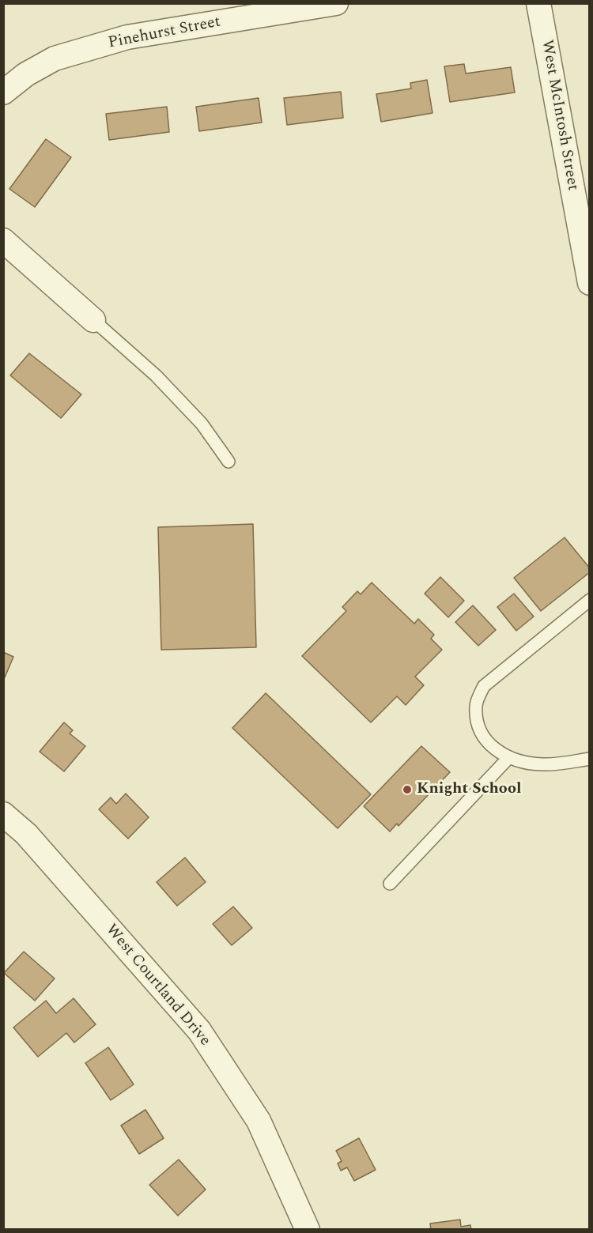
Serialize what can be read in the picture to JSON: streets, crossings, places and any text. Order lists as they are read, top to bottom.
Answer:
{
  "streets": {
    "street": ["Pinehurst Street", "West McIntosh Street", "West Courtland Drive"]
  },
  "places": ["Knight School"]
}
